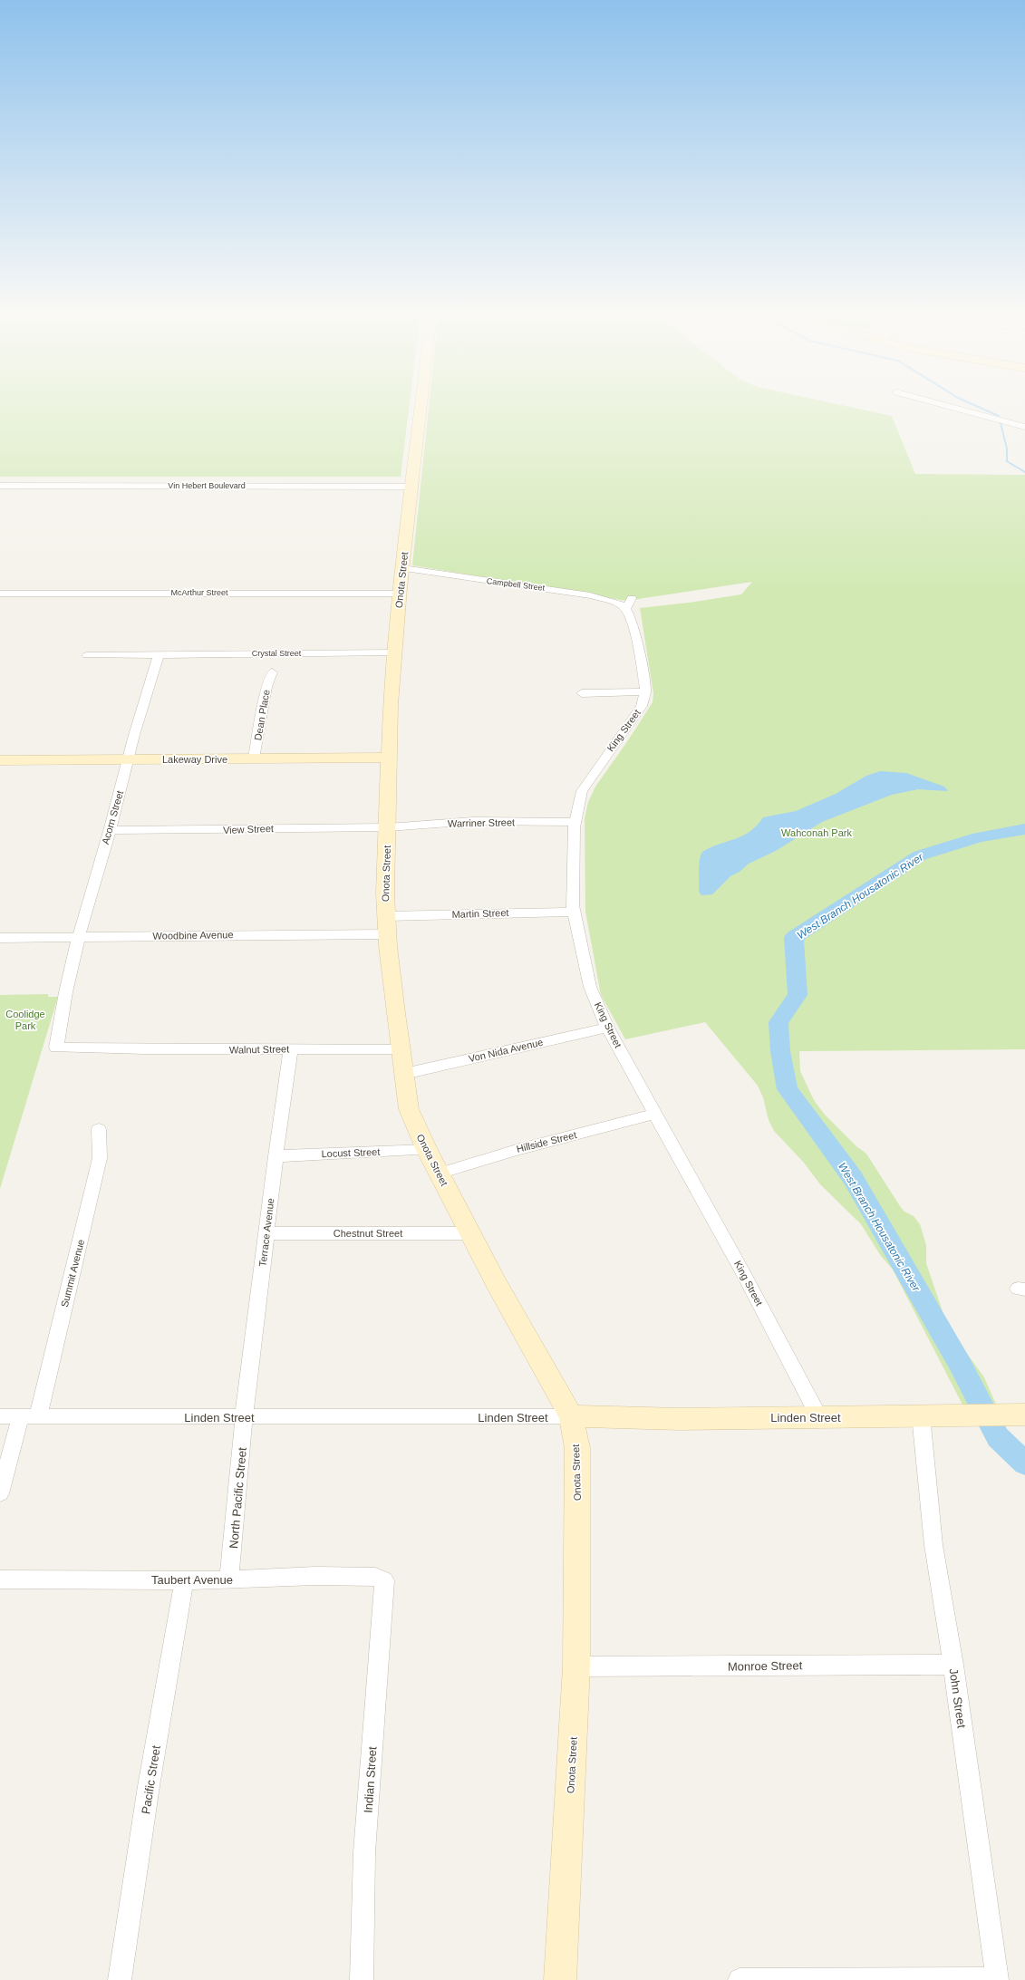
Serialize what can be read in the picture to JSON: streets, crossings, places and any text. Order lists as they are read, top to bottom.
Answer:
{
  "streets": {
    "street": [
      "Vin Hebert Boulevard",
      "Onota Street",
      "Campbell Street",
      "McArthur Street",
      "Crystal Street",
      "Dean Place",
      "King Street",
      "Lakeway Drive",
      "Acorn Street",
      "Warriner Street",
      "View Street",
      "Martin Street",
      "Woodbine Avenue",
      "Walnut Street",
      "Von Nida Avenue",
      "Hillside Street",
      "Locust Street",
      "Terrace Avenue",
      "Chestnut Street",
      "Summit Avenue",
      "Linden Street",
      "North Pacific Street",
      "Taubert Avenue",
      "Monroe Street",
      "John Street",
      "Pacific Street",
      "Indian Street"
    ]
  },
  "crossings": [
    ["Vin Hebert Boulevard", "Onota Street"],
    ["Onota Street", "Campbell Street"],
    ["Onota Street", "McArthur Street"],
    ["Onota Street", "Crystal Street"],
    ["Onota Street", "Lakeway Drive"],
    ["Onota Street", "Warriner Street"],
    ["Onota Street", "View Street"],
    ["Onota Street", "Martin Street"],
    ["Onota Street", "Woodbine Avenue"],
    ["Onota Street", "Walnut Street"],
    ["Onota Street", "Von Nida Avenue"],
    ["Onota Street", "Hillside Street"],
    ["Onota Street", "Locust Street"],
    ["Onota Street", "Chestnut Street"],
    ["Onota Street", "Linden Street"],
    ["Onota Street", "Monroe Street"],
    ["Campbell Street", "King Street"],
    ["Crystal Street", "Acorn Street"],
    ["Dean Place", "Lakeway Drive"],
    ["King Street", "Warriner Street"],
    ["King Street", "Martin Street"],
    ["King Street", "Von Nida Avenue"],
    ["King Street", "Hillside Street"],
    ["King Street", "Linden Street"],
    ["Lakeway Drive", "Acorn Street"],
    ["Acorn Street", "View Street"],
    ["Acorn Street", "Woodbine Avenue"],
    ["Acorn Street", "Walnut Street"],
    ["Warriner Street", "View Street"],
    ["Martin Street", "Woodbine Avenue"],
    ["Walnut Street", "Terrace Avenue"],
    ["Locust Street", "Terrace Avenue"],
    ["Terrace Avenue", "Chestnut Street"],
    ["Terrace Avenue", "Linden Street"],
    ["Terrace Avenue", "North Pacific Street"],
    ["Summit Avenue", "Linden Street"],
    ["Linden Street", "North Pacific Street"],
    ["Linden Street", "John Street"],
    ["North Pacific Street", "Taubert Avenue"],
    ["Taubert Avenue", "Pacific Street"],
    ["Taubert Avenue", "Indian Street"],
    ["Monroe Street", "John Street"]
  ],
  "water": ["West Branch Housatonic River"],
  "parks": ["Wahconah Park", "Coolidge Park"]
}
